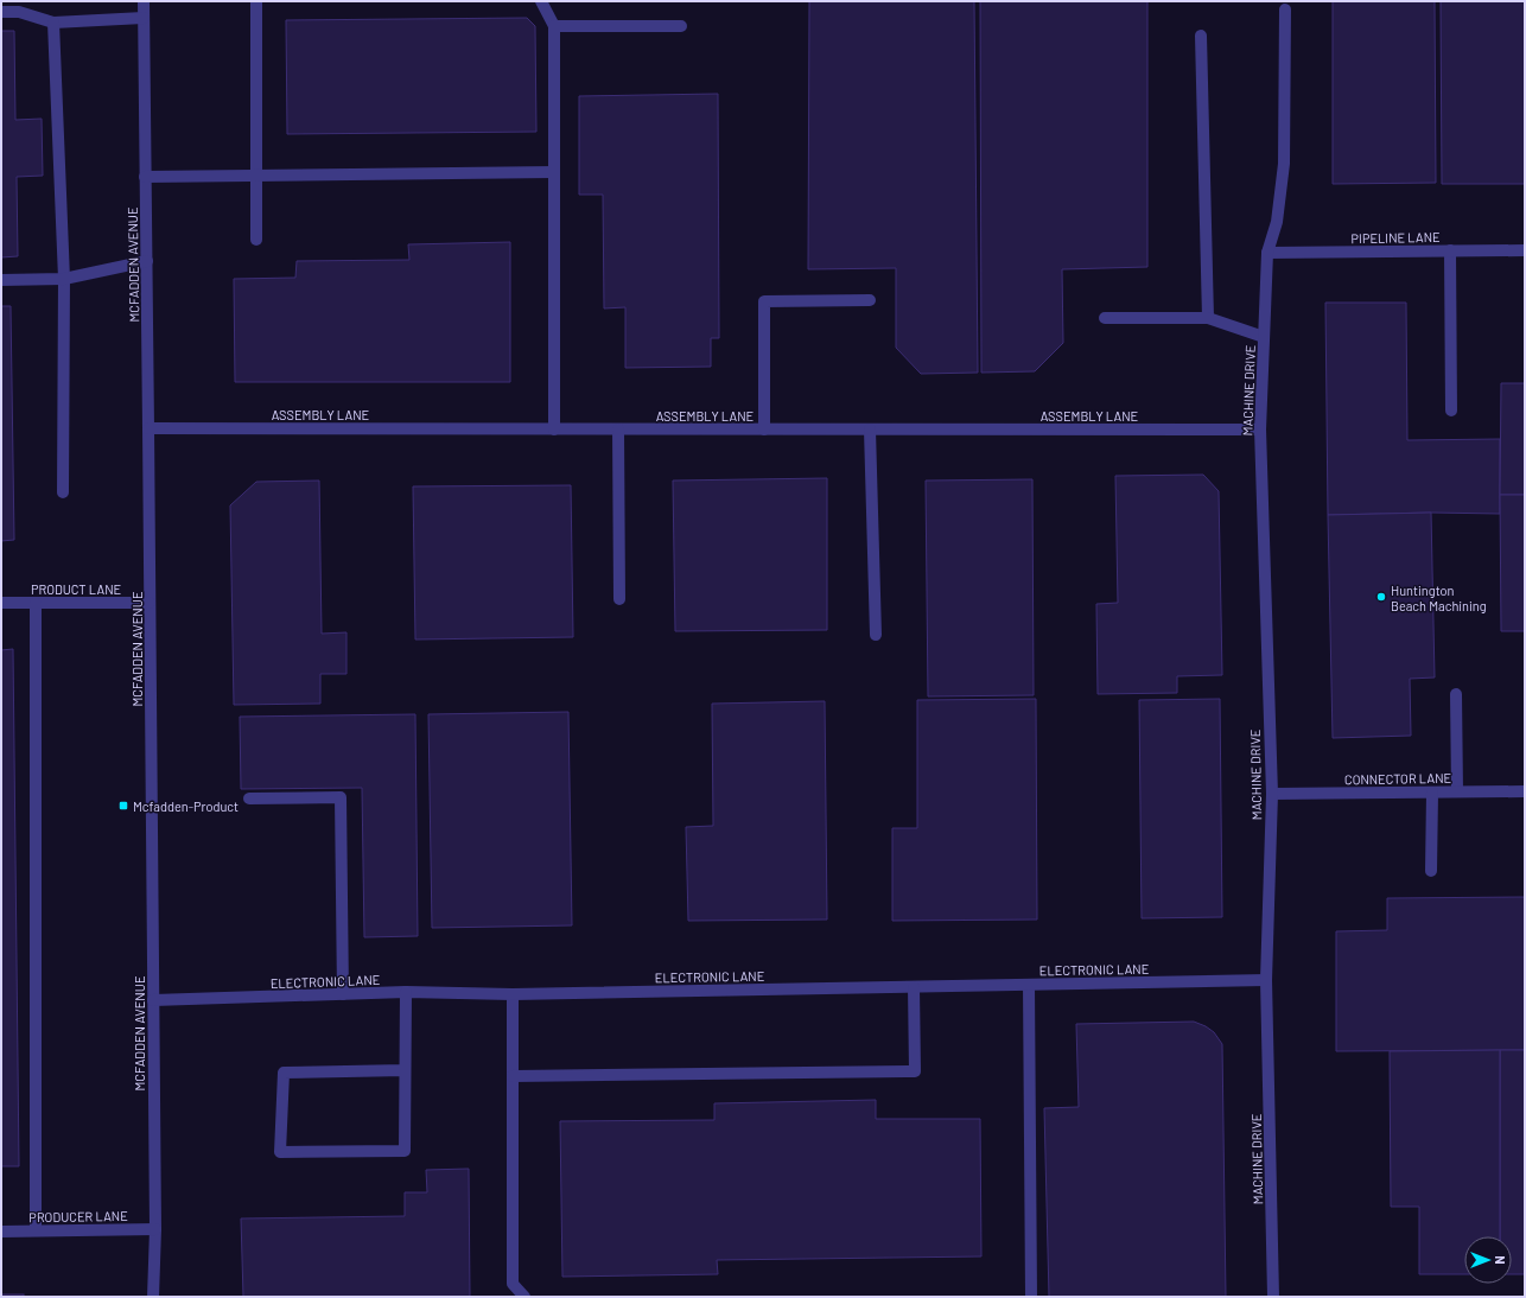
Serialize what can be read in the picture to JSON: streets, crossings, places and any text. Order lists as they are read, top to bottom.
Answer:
{
  "streets": {
    "street": [
      "PIPELINE LANE",
      "MCFADDEN AVENUE",
      "MACHINE DRIVE",
      "ASSEMBLY LANE",
      "PRODUCT LANE",
      "CONNECTOR LANE",
      "ELECTRONIC LANE",
      "PRODUCER LANE"
    ]
  },
  "crossings": [
    ["PIPELINE LANE", "MACHINE DRIVE"],
    ["MCFADDEN AVENUE", "ASSEMBLY LANE"],
    ["MCFADDEN AVENUE", "PRODUCT LANE"],
    ["MCFADDEN AVENUE", "ELECTRONIC LANE"],
    ["MCFADDEN AVENUE", "PRODUCER LANE"],
    ["MACHINE DRIVE", "ASSEMBLY LANE"],
    ["MACHINE DRIVE", "CONNECTOR LANE"],
    ["MACHINE DRIVE", "ELECTRONIC LANE"]
  ],
  "places": {
    "other": ["Huntington Beach Machining"],
    "transit": ["Mcfadden-Product"]
  },
  "north": "right"
}
